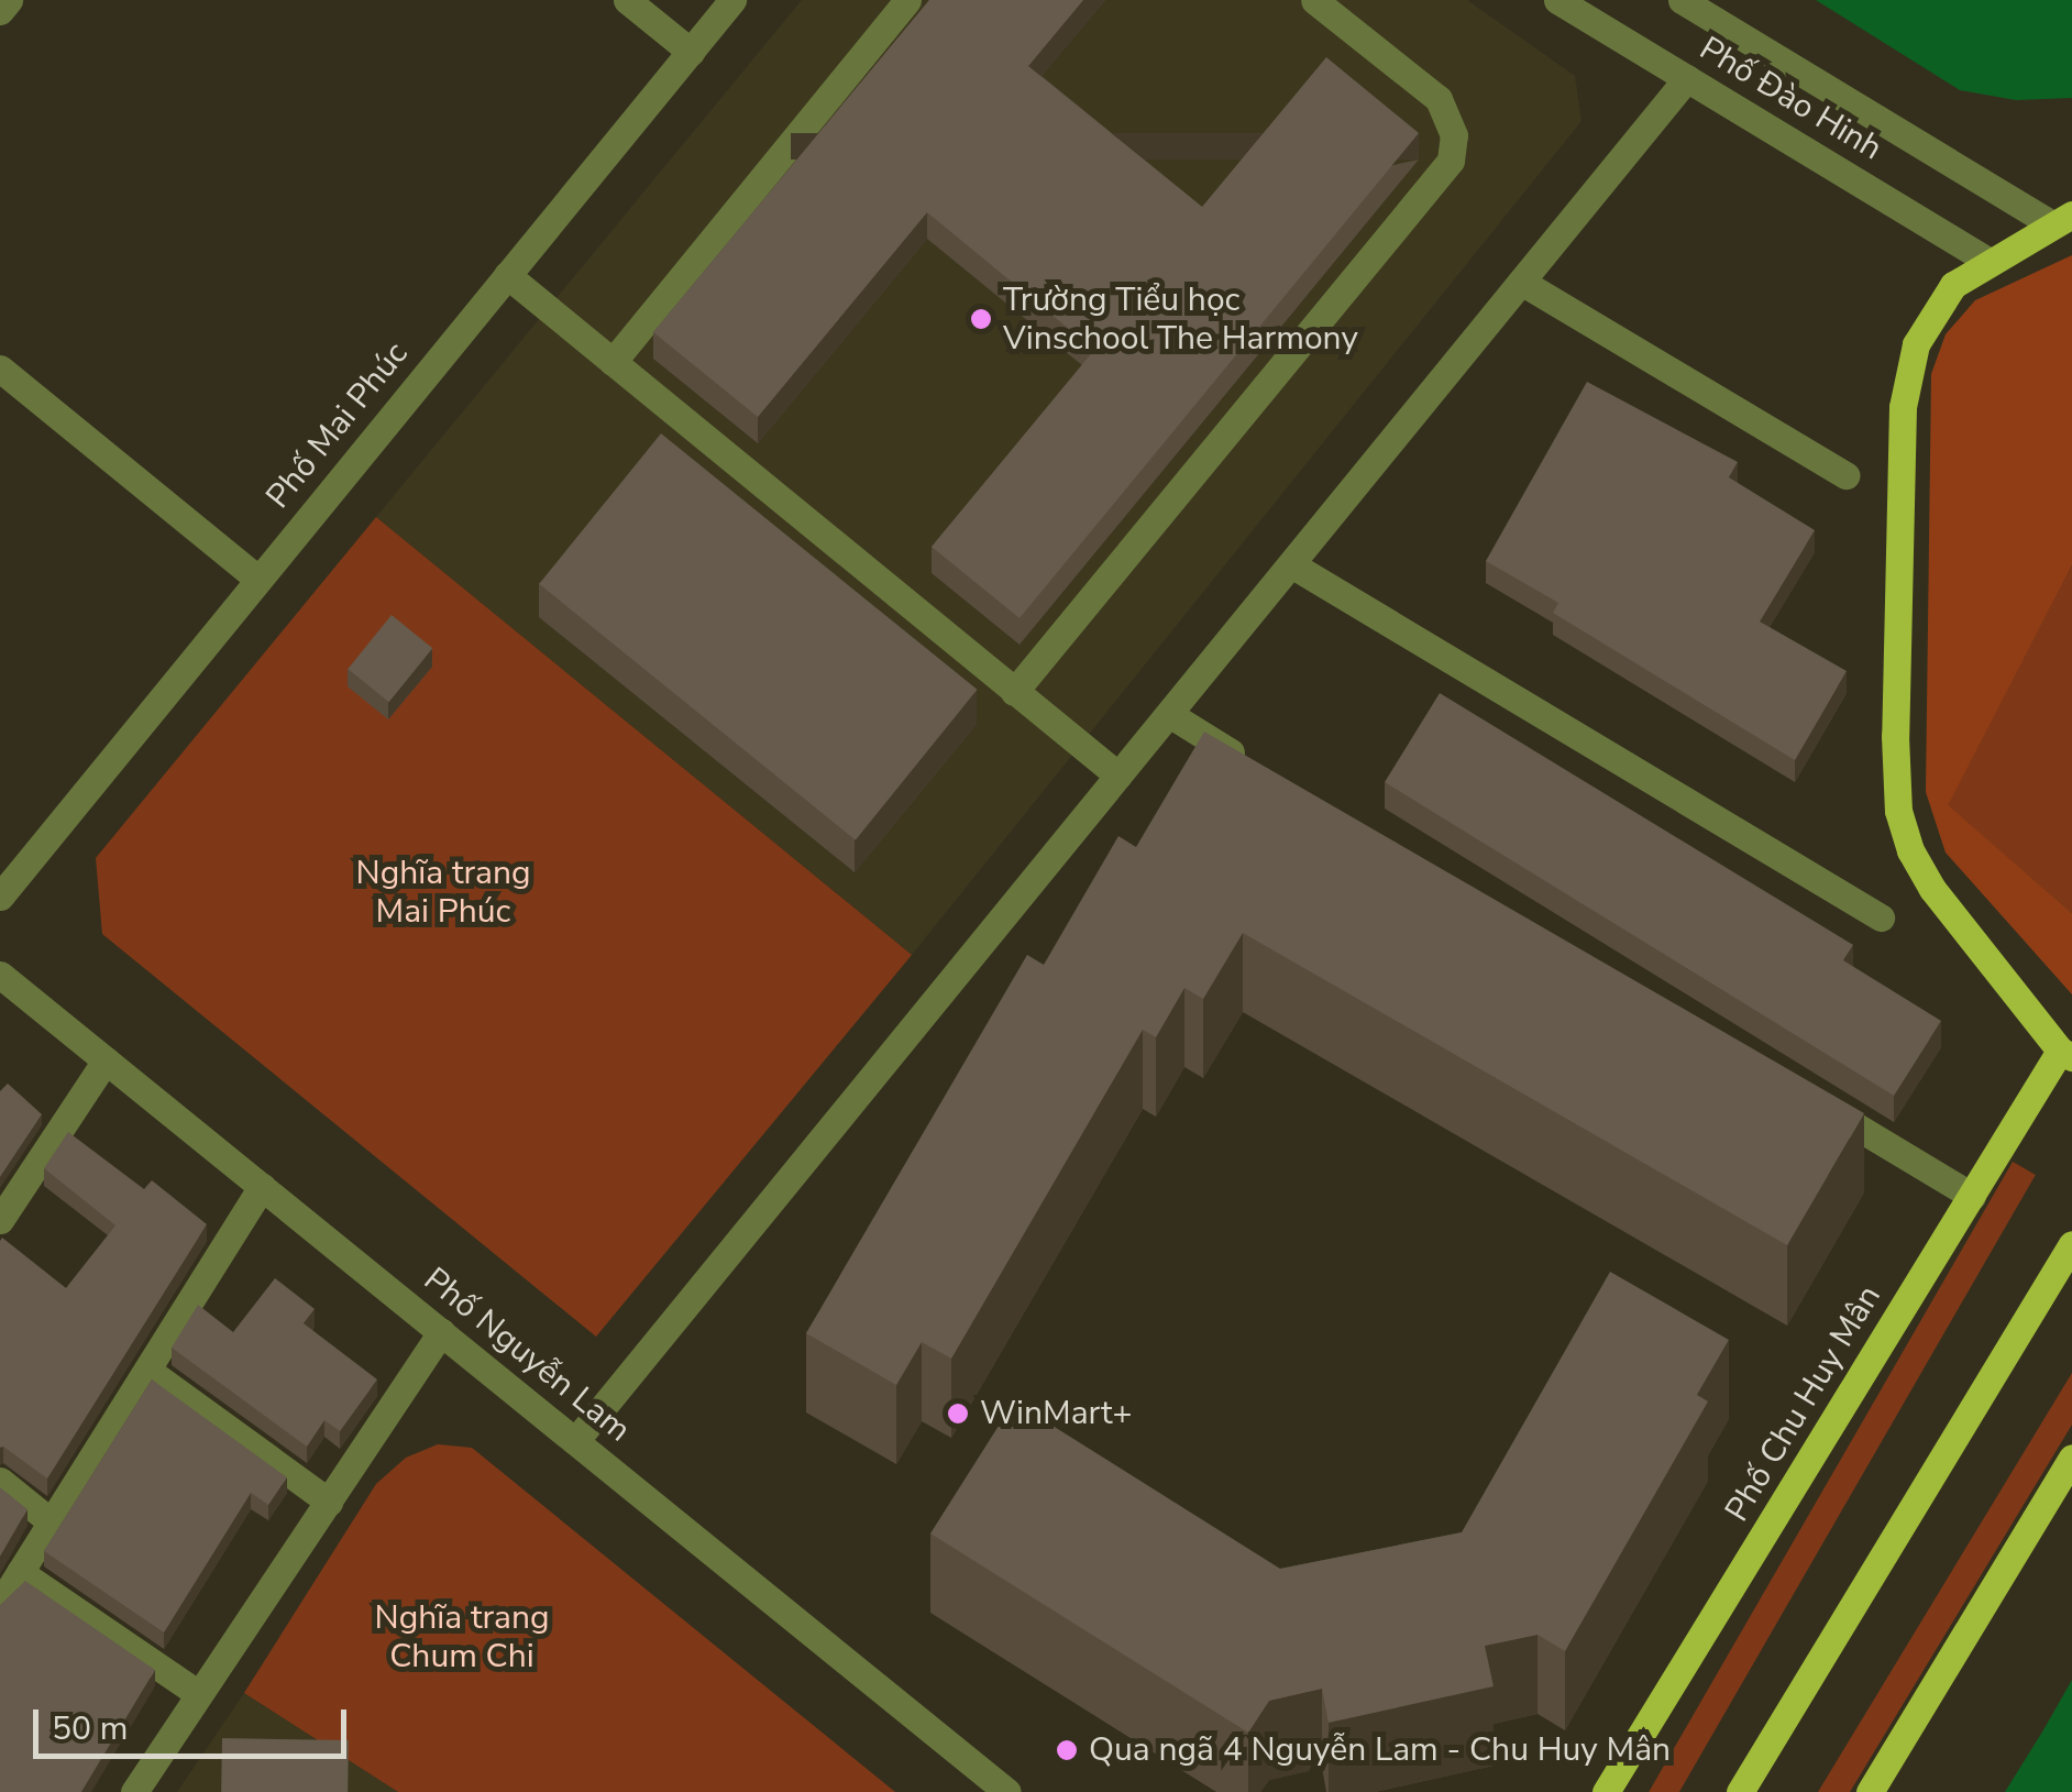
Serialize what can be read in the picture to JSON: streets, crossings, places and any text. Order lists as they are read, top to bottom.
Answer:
{
  "streets": {
    "main road": ["Phố Chu Huy Mân"],
    "street": ["Phố Đào Hinh", "Phố Mai Phúc", "Phố Nguyễn Lam"]
  },
  "parks": ["Nghĩa trang Mai Phúc", "Nghĩa trang Chum Chi"],
  "places": ["Trường Tiểu học Vinschool The Harmony", "WinMart+", "Qua ngã 4 Nguyễn Lam - Chu Huy Mân"],
  "scale_bar": "50 m"
}
